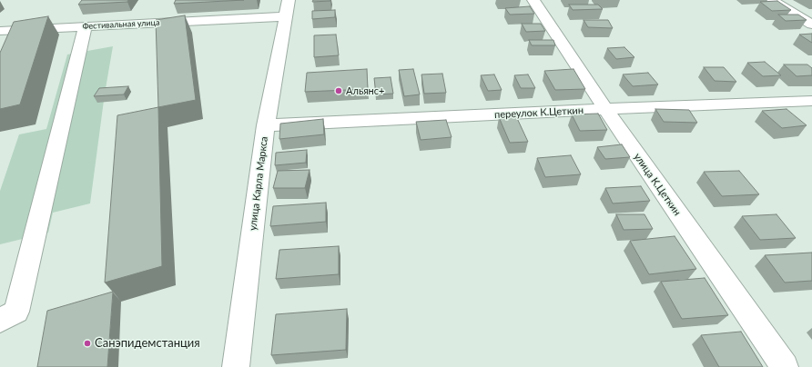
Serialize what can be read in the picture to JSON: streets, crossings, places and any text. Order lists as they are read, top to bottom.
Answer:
{
  "streets": {
    "street": [
      "Фестивальная улица",
      "переулок К.Цеткин",
      "улица Карла Маркса",
      "улица К.Цеткин"
    ]
  },
  "crossings": [
    ["Фестивальная улица", "улица Карла Маркса"],
    ["переулок К.Цеткин", "улица Карла Маркса"],
    ["переулок К.Цеткин", "улица К.Цеткин"]
  ],
  "places": ["Альянс+", "Санэпидемстанция"]
}
